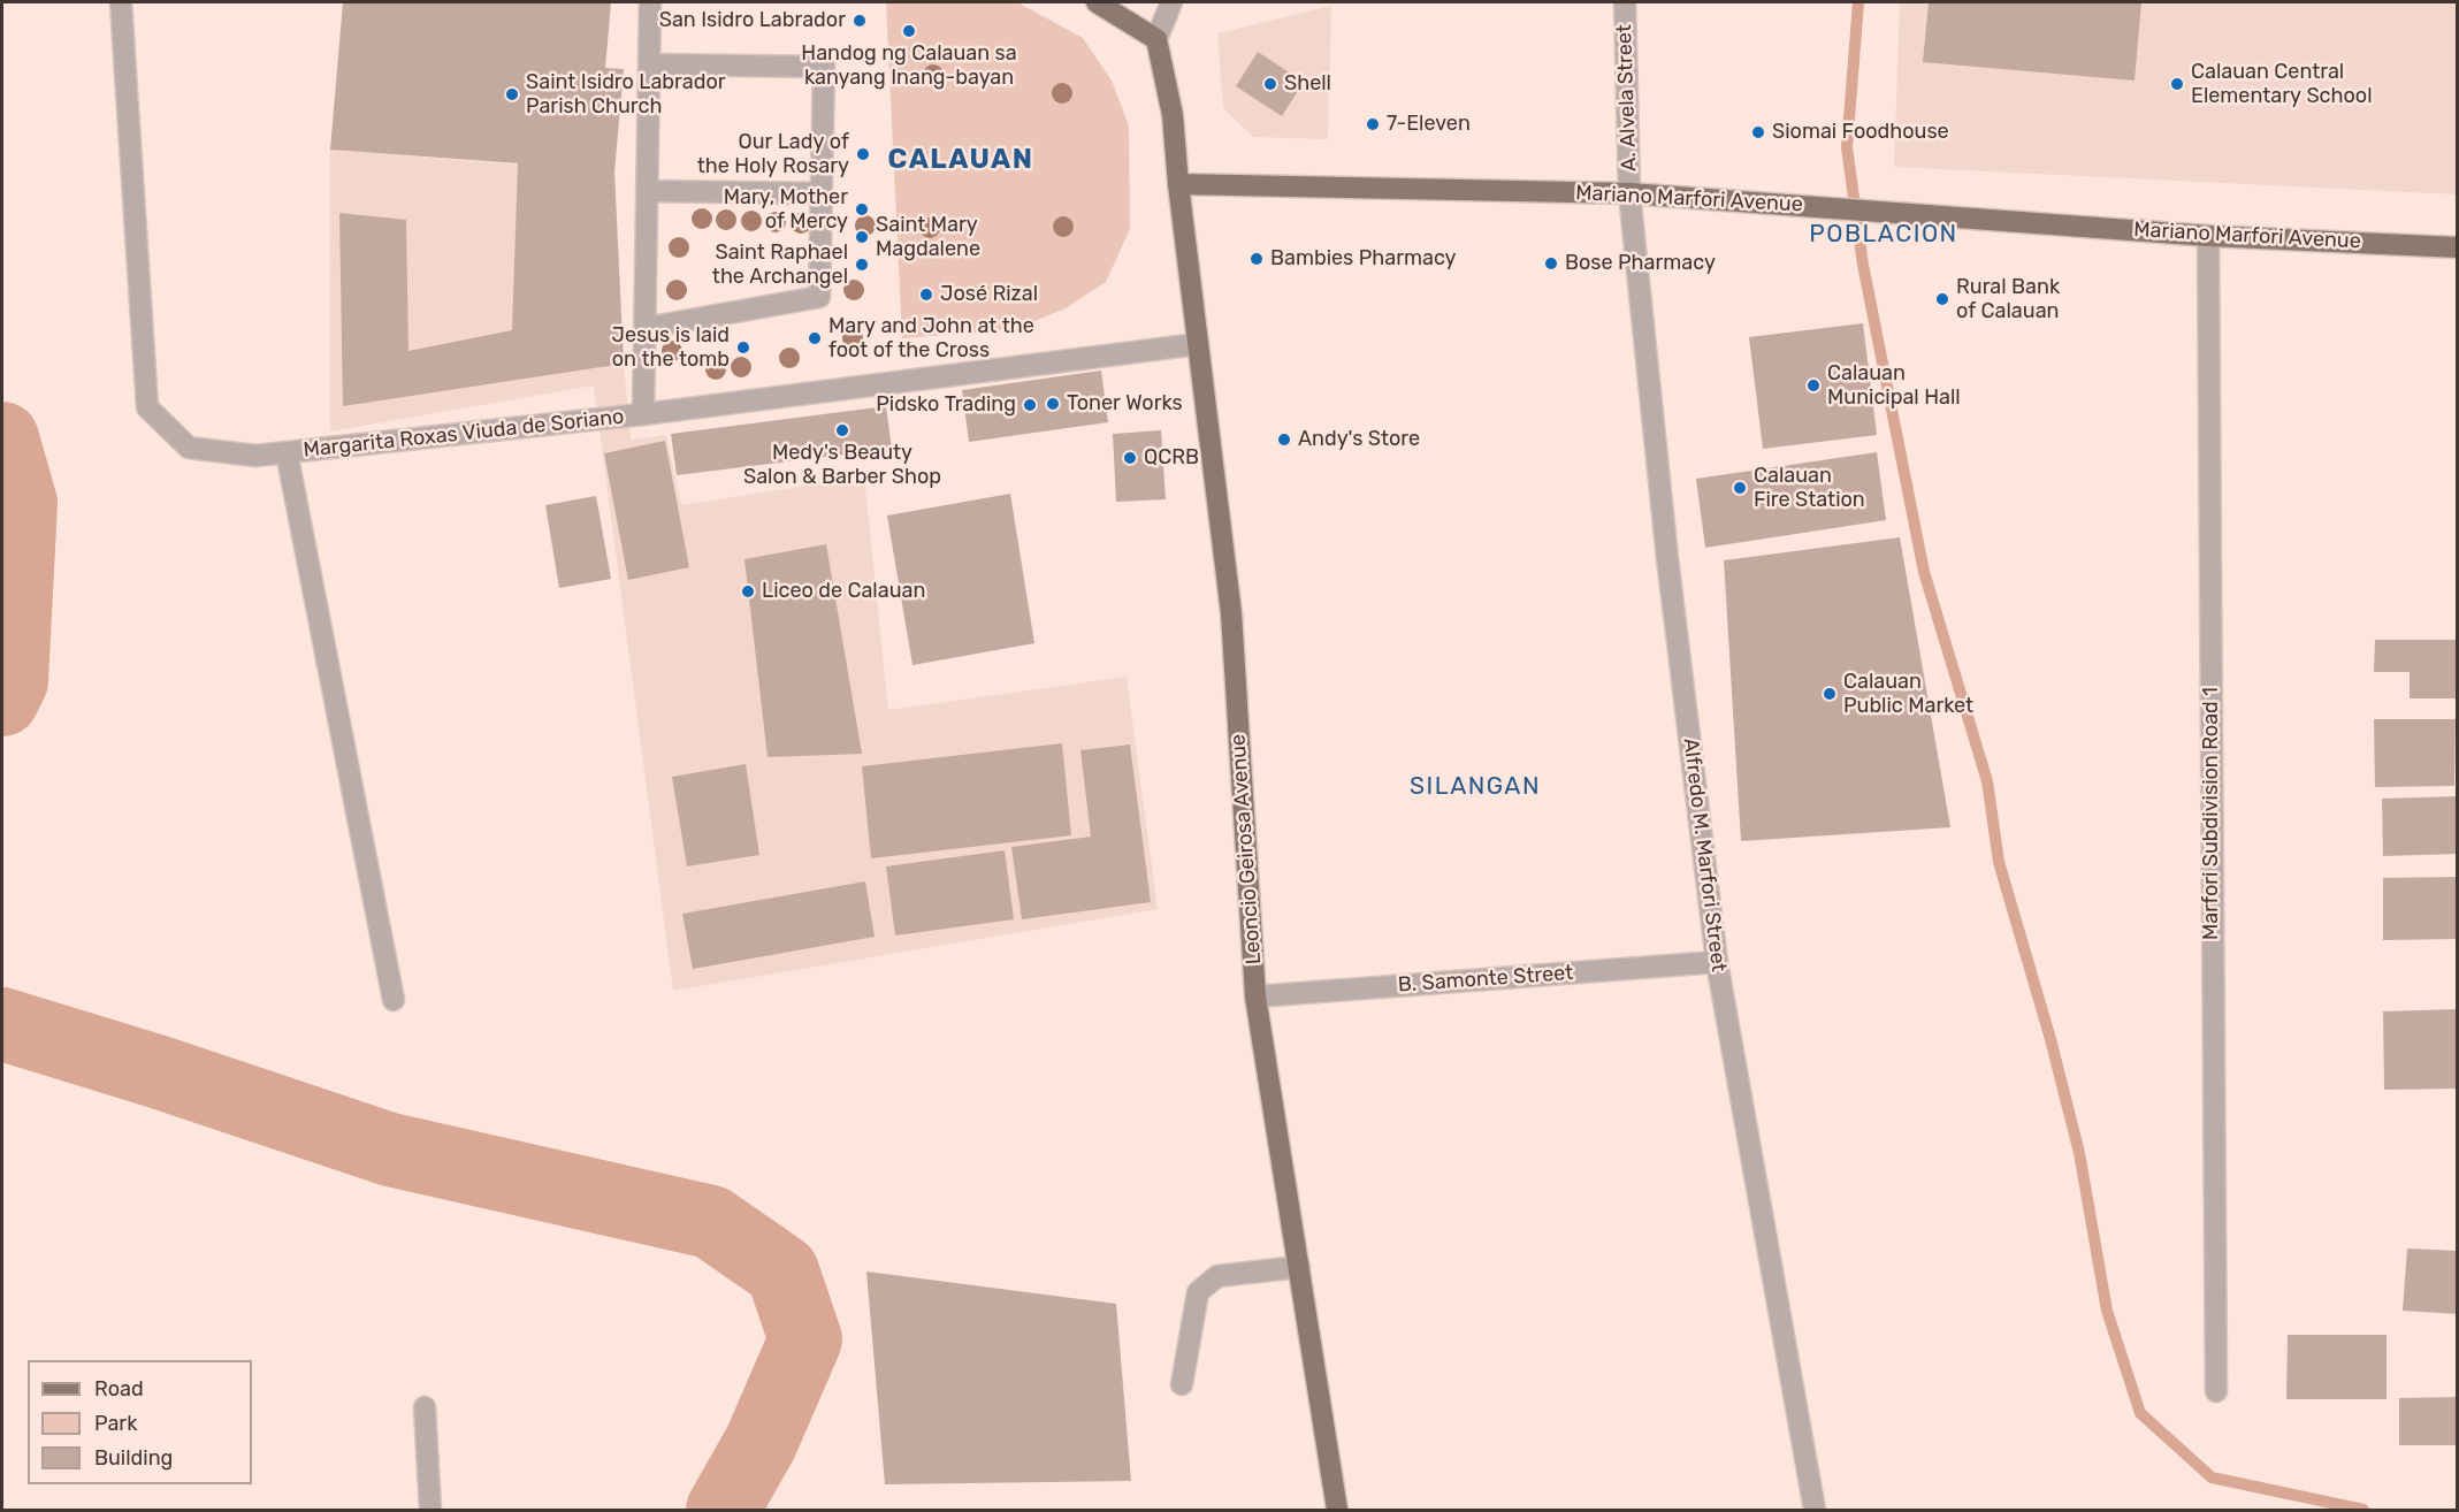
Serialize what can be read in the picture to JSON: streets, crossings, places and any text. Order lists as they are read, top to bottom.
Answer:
{
  "streets": {
    "main road": ["Mariano Marfori Avenue", "Leoncio Geirosa Avenue"],
    "street": [
      "A. Alvela Street",
      "Margarita Roxas Viuda de Soriano",
      "Marfori Subdivision Road 1",
      "Alfredo M. Marfori Street",
      "B. Samonte Street"
    ]
  },
  "crossings": [
    ["A. Alvela Street", "Mariano Marfori Avenue"],
    ["A. Alvela Street", "Alfredo M. Marfori Street"],
    ["Mariano Marfori Avenue", "Marfori Subdivision Road 1"],
    ["Mariano Marfori Avenue", "Leoncio Geirosa Avenue"],
    ["Mariano Marfori Avenue", "Alfredo M. Marfori Street"],
    ["Margarita Roxas Viuda de Soriano", "Leoncio Geirosa Avenue"],
    ["Leoncio Geirosa Avenue", "B. Samonte Street"],
    ["Alfredo M. Marfori Street", "B. Samonte Street"]
  ],
  "districts": ["CALAUAN", "POBLACION", "SILANGAN"],
  "places": [
    "San Isidro Labrador",
    "Handog ng Calauan sa kanyang Inang-bayan",
    "Shell",
    "Calauan Central Elementary School",
    "Saint Isidro Labrador Parish Church",
    "7-Eleven",
    "Siomai Foodhouse",
    "Our Lady of the Holy Rosary",
    "Mary, Mother of Mercy",
    "Saint Mary Magdalene",
    "Bambies Pharmacy",
    "Bose Pharmacy",
    "Saint Raphael the Archangel",
    "José Rizal",
    "Rural Bank of Calauan",
    "Mary and John at the foot of the Cross",
    "Jesus is laid on the tomb",
    "Calauan Municipal Hall",
    "Toner Works",
    "Pidsko Trading",
    "Medy's Beauty Salon & Barber Shop",
    "Andy's Store",
    "QCRB",
    "Calauan Fire Station",
    "Liceo de Calauan",
    "Calauan Public Market"
  ],
  "legend": ["Road", "Park", "Building"]
}
